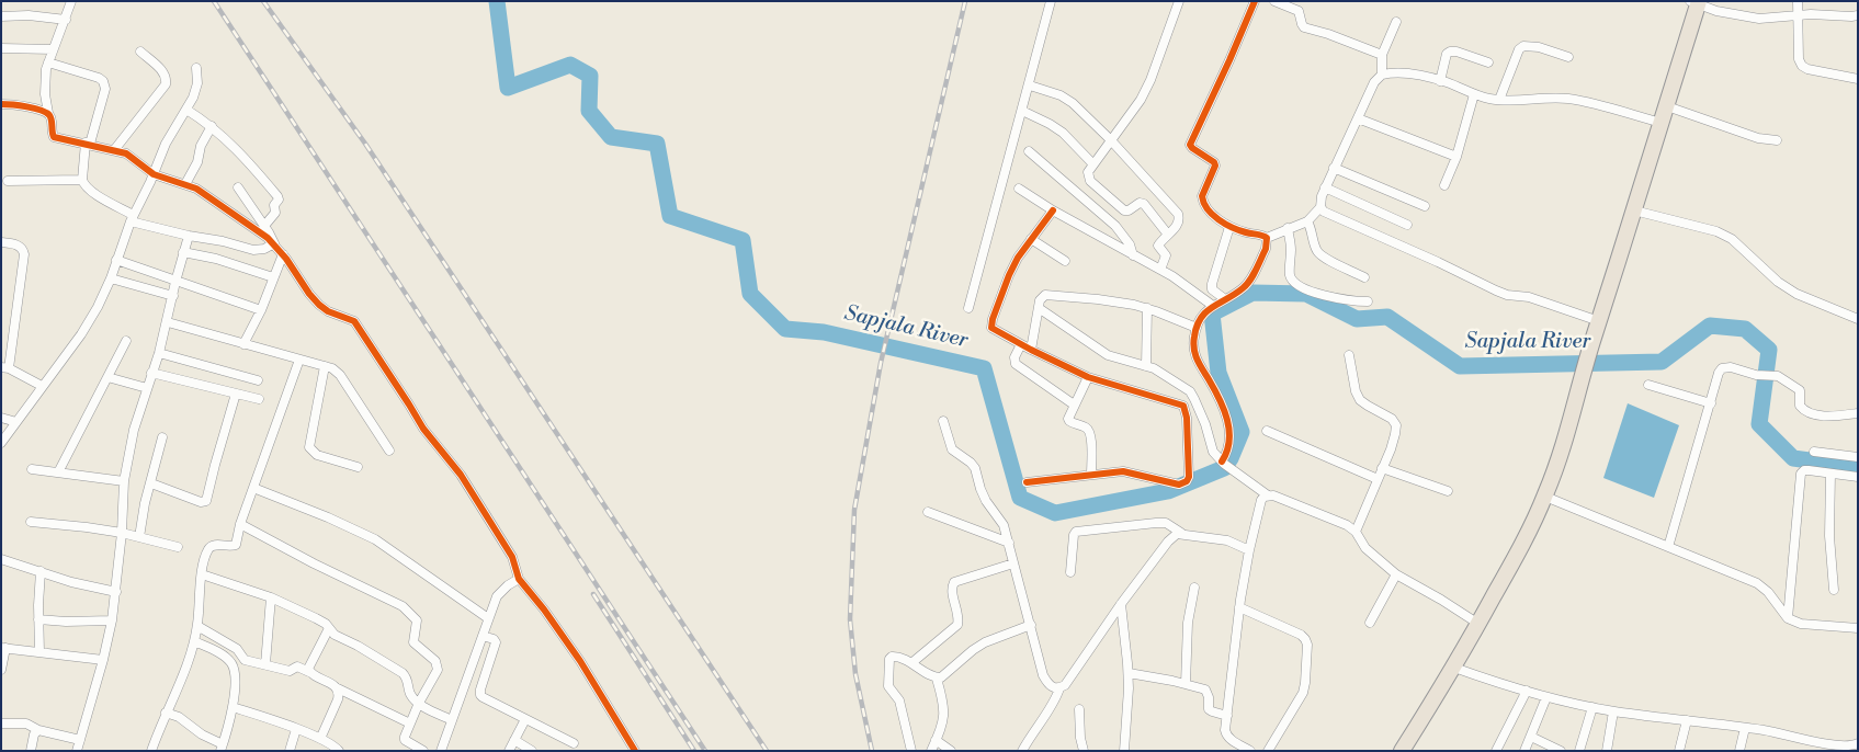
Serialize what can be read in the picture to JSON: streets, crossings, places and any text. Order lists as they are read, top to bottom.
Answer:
{
  "water": ["Sapjala River"]
}
